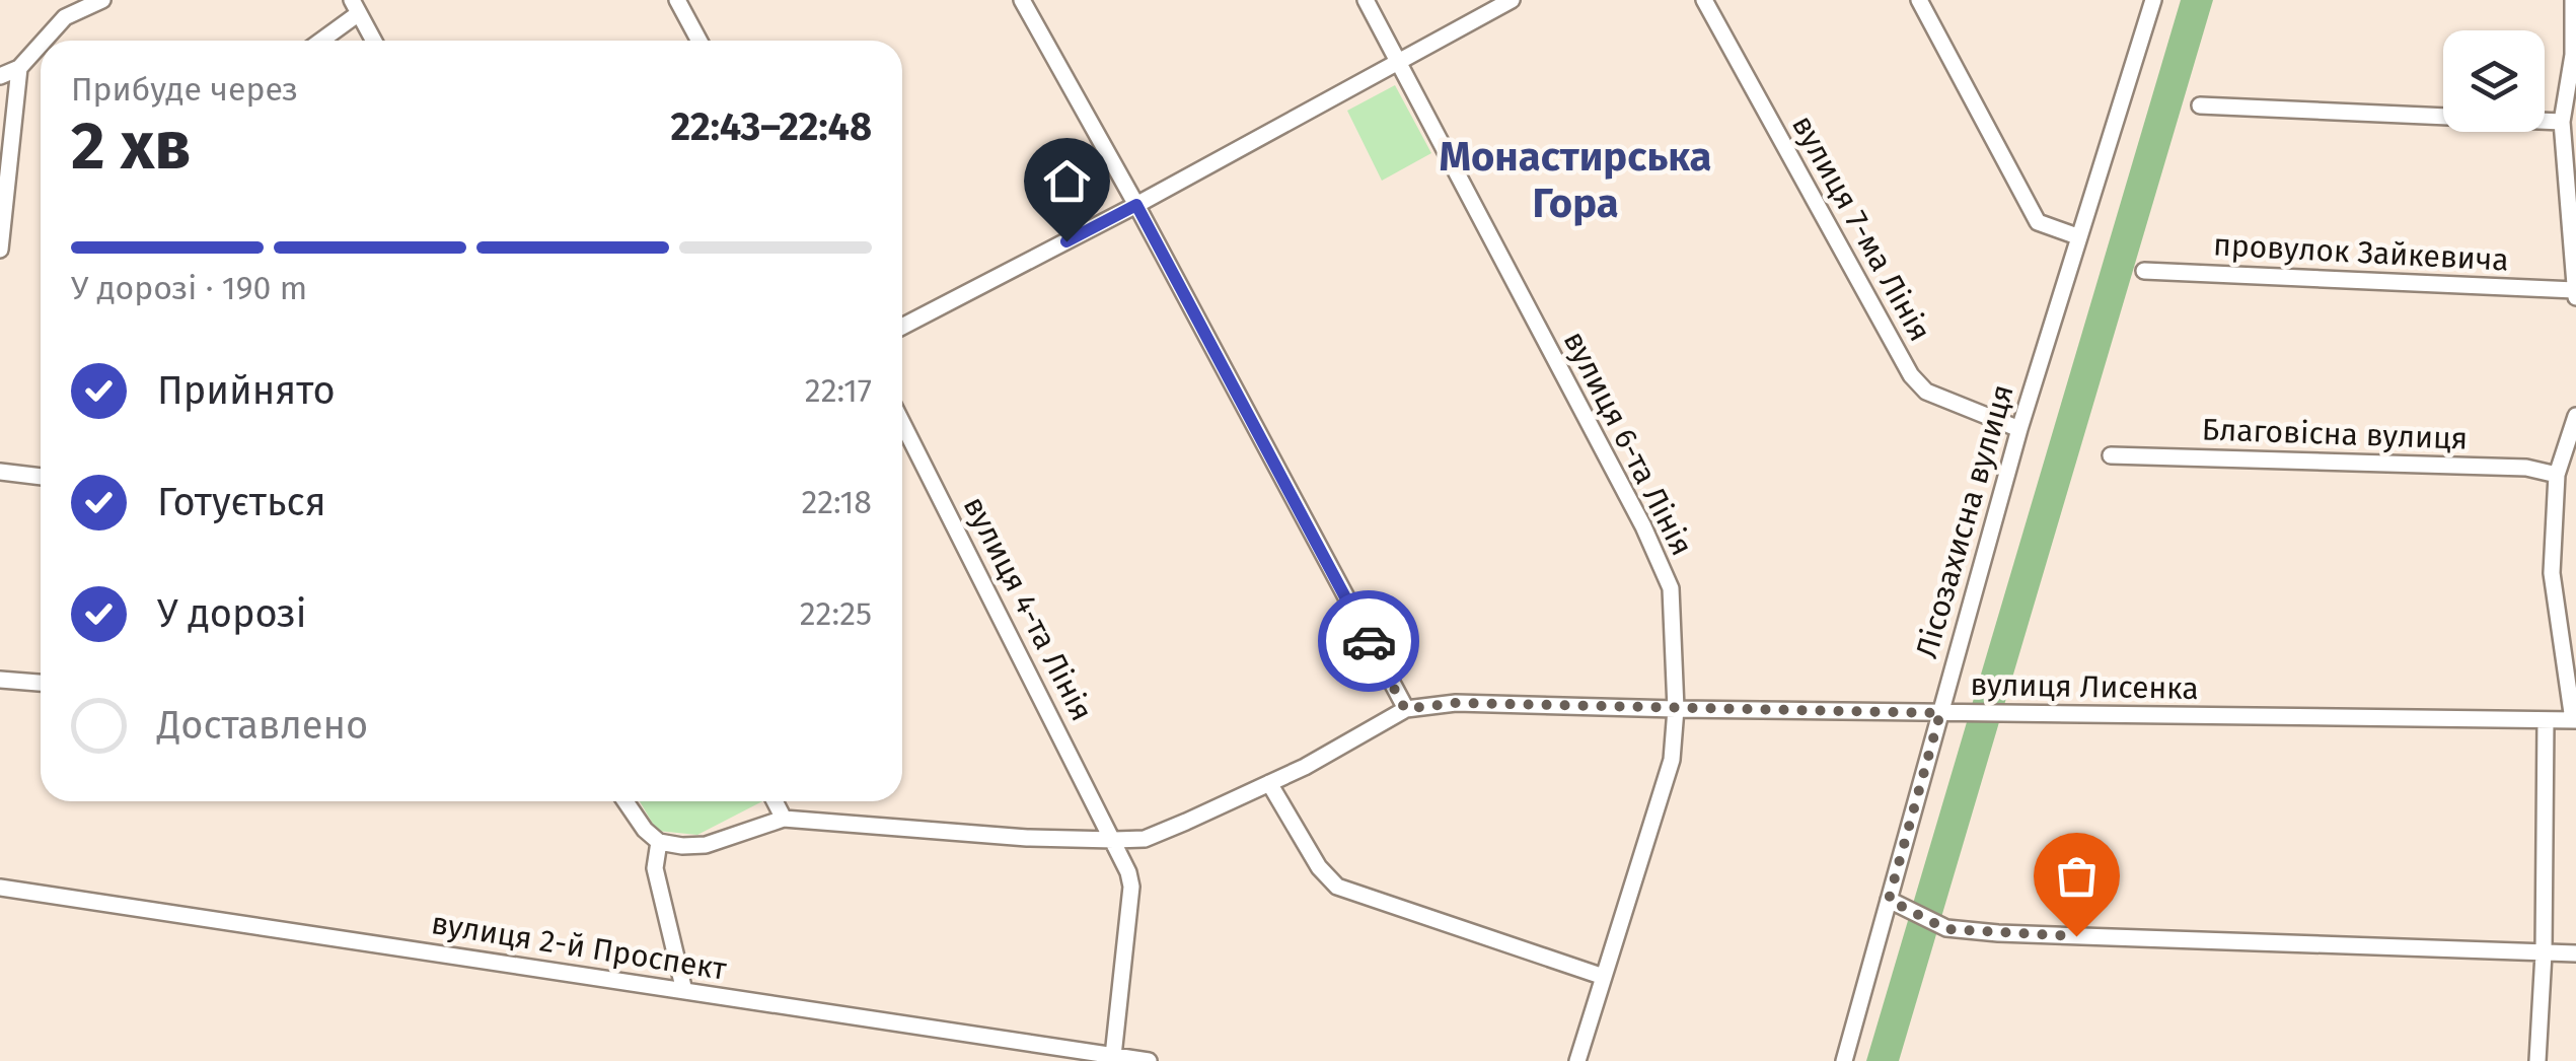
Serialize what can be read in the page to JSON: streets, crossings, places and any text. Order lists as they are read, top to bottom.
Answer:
{
  "streets": {
    "street": [
      "вулиця 7-ма Лінія",
      "провулок Зайкевича",
      "Благовісна вулиця",
      "вулиця 6-та Лінія",
      "Лісозахисна вулиця",
      "вулиця 4-та Лінія",
      "вулиця Лисенка",
      "вулиця 2-й Проспект"
    ]
  },
  "crossings": [
    ["вулиця 7-ма Лінія", "Лісозахисна вулиця"],
    ["вулиця 6-та Лінія", "вулиця Лисенка"],
    ["Лісозахисна вулиця", "вулиця Лисенка"],
    ["вулиця 4-та Лінія", "вулиця Лисенка"],
    ["вулиця 4-та Лінія", "вулиця 2-й Проспект"]
  ],
  "districts": ["Монастирська Гора"],
  "page": {
    "heading": ["2 хв", "Прибуде через", "22:43–22:48"],
    "bar": "У дорозі · 190 m",
    "list": [
      ["Прийнято", "22:17"],
      ["Готується", "22:18"],
      ["У дорозі", "22:25"],
      "Доставлено"
    ]
  }
}
